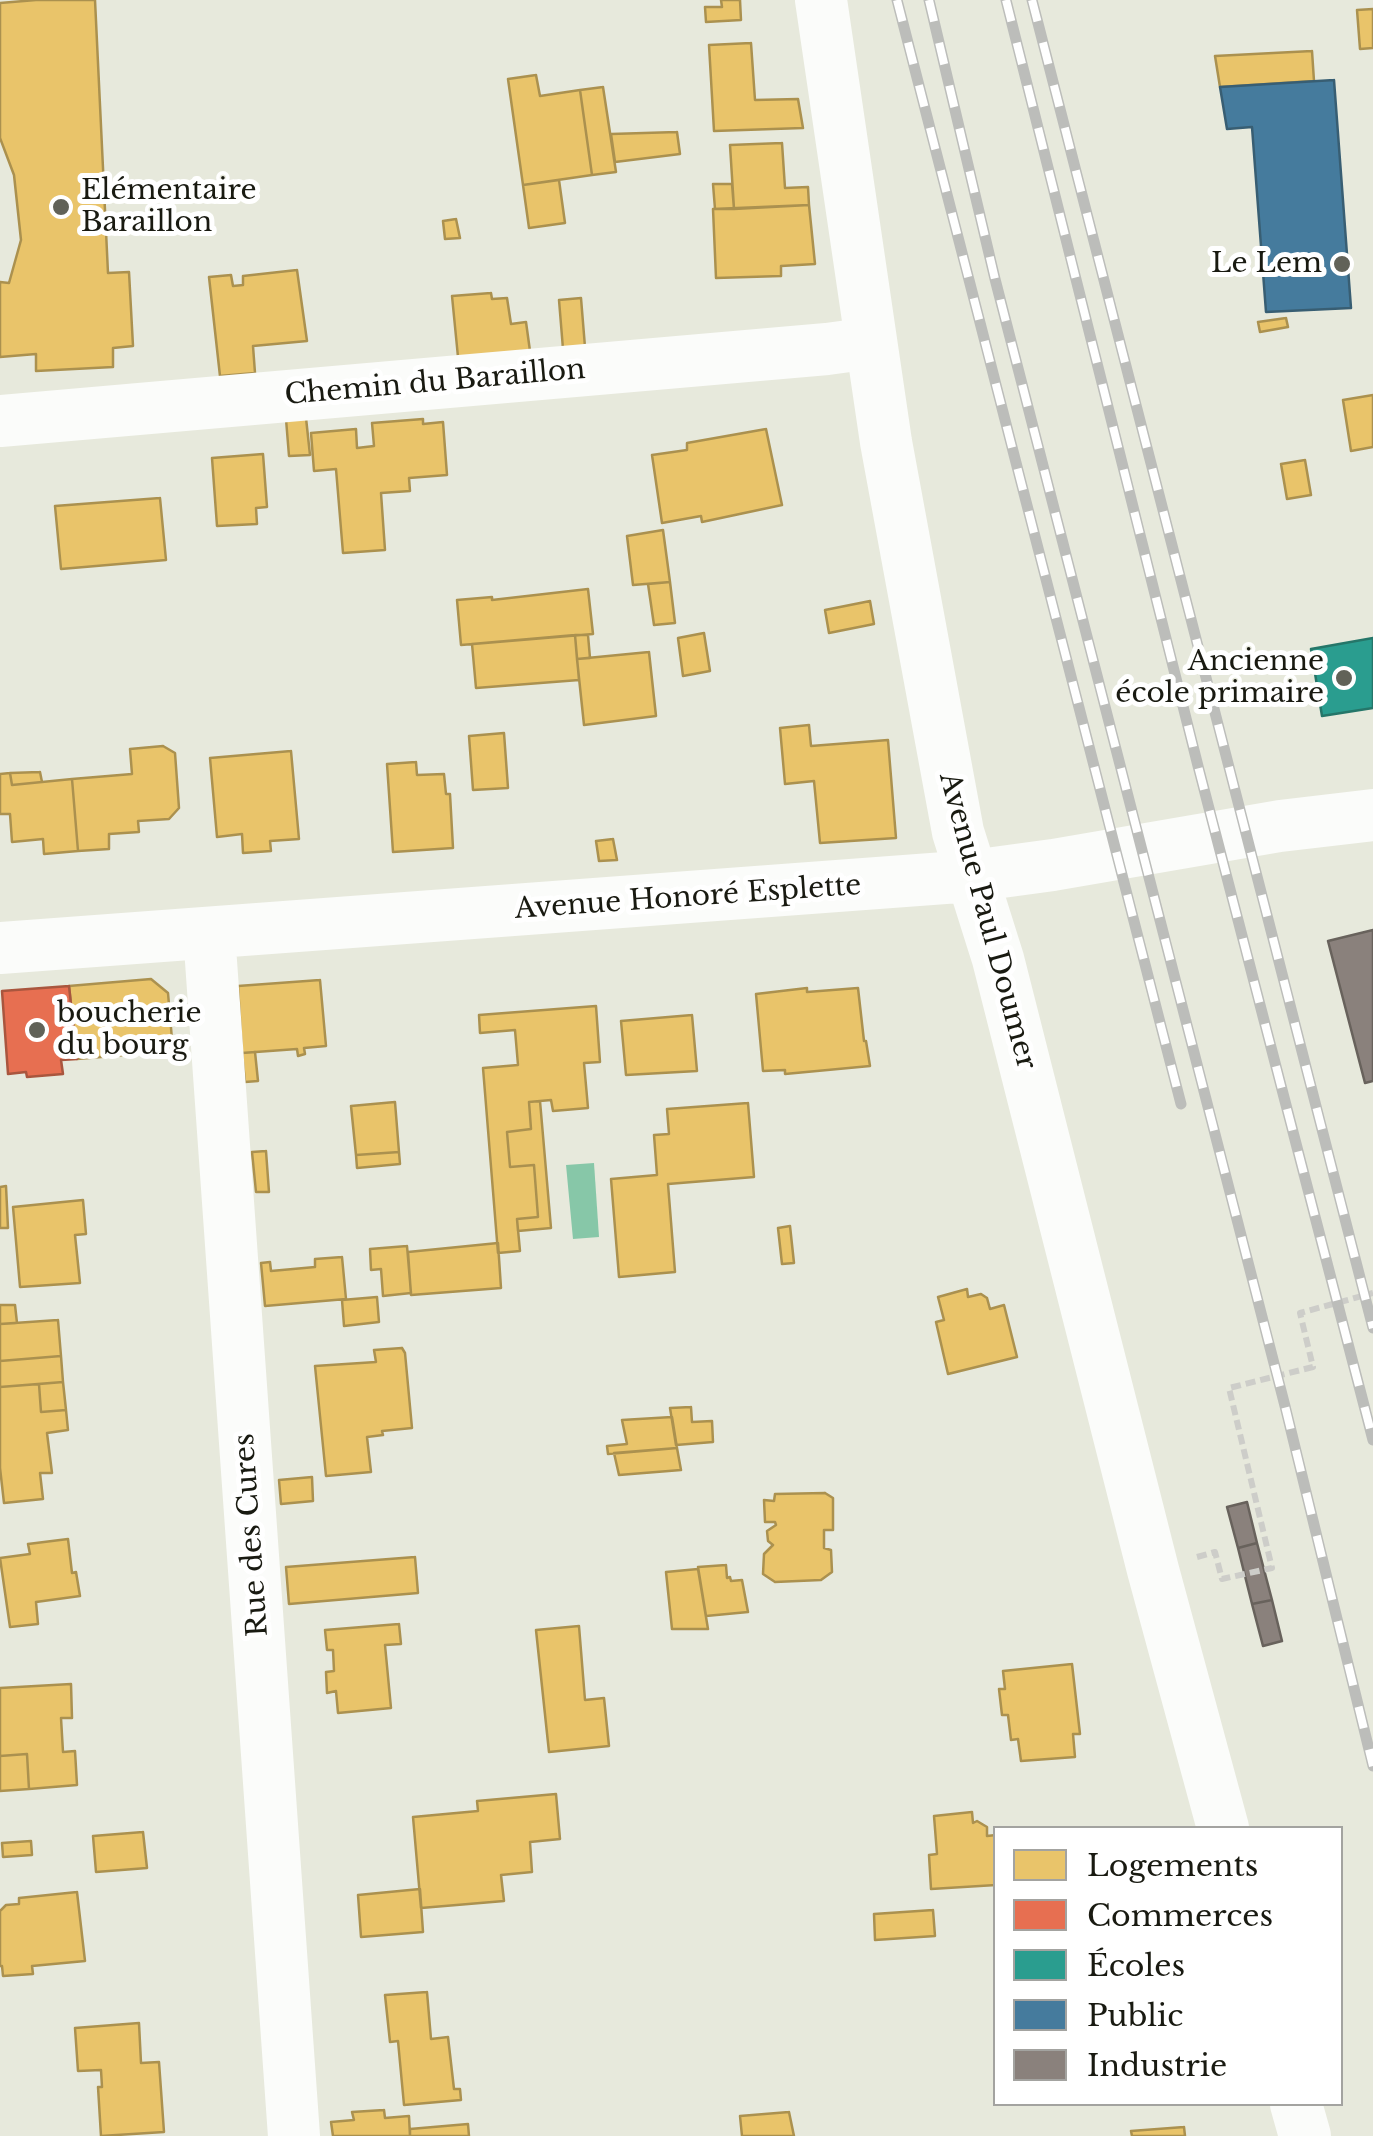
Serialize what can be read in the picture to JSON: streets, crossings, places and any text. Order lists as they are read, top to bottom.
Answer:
{
  "streets": {
    "street": [
      "Chemin du Baraillon",
      "Avenue Honoré Esplette",
      "Avenue Paul Doumer",
      "Rue des Cures"
    ]
  },
  "crossings": [
    ["Chemin du Baraillon", "Avenue Paul Doumer"],
    ["Avenue Honoré Esplette", "Avenue Paul Doumer"],
    ["Avenue Honoré Esplette", "Rue des Cures"]
  ],
  "places": [
    "Elémentaire Baraillon",
    "Le Lem",
    "Ancienne école primaire",
    "boucherie du bourg"
  ],
  "legend": [
    "Logements",
    "Commerces",
    "Écoles",
    "Public",
    "Industrie"
  ]
}
